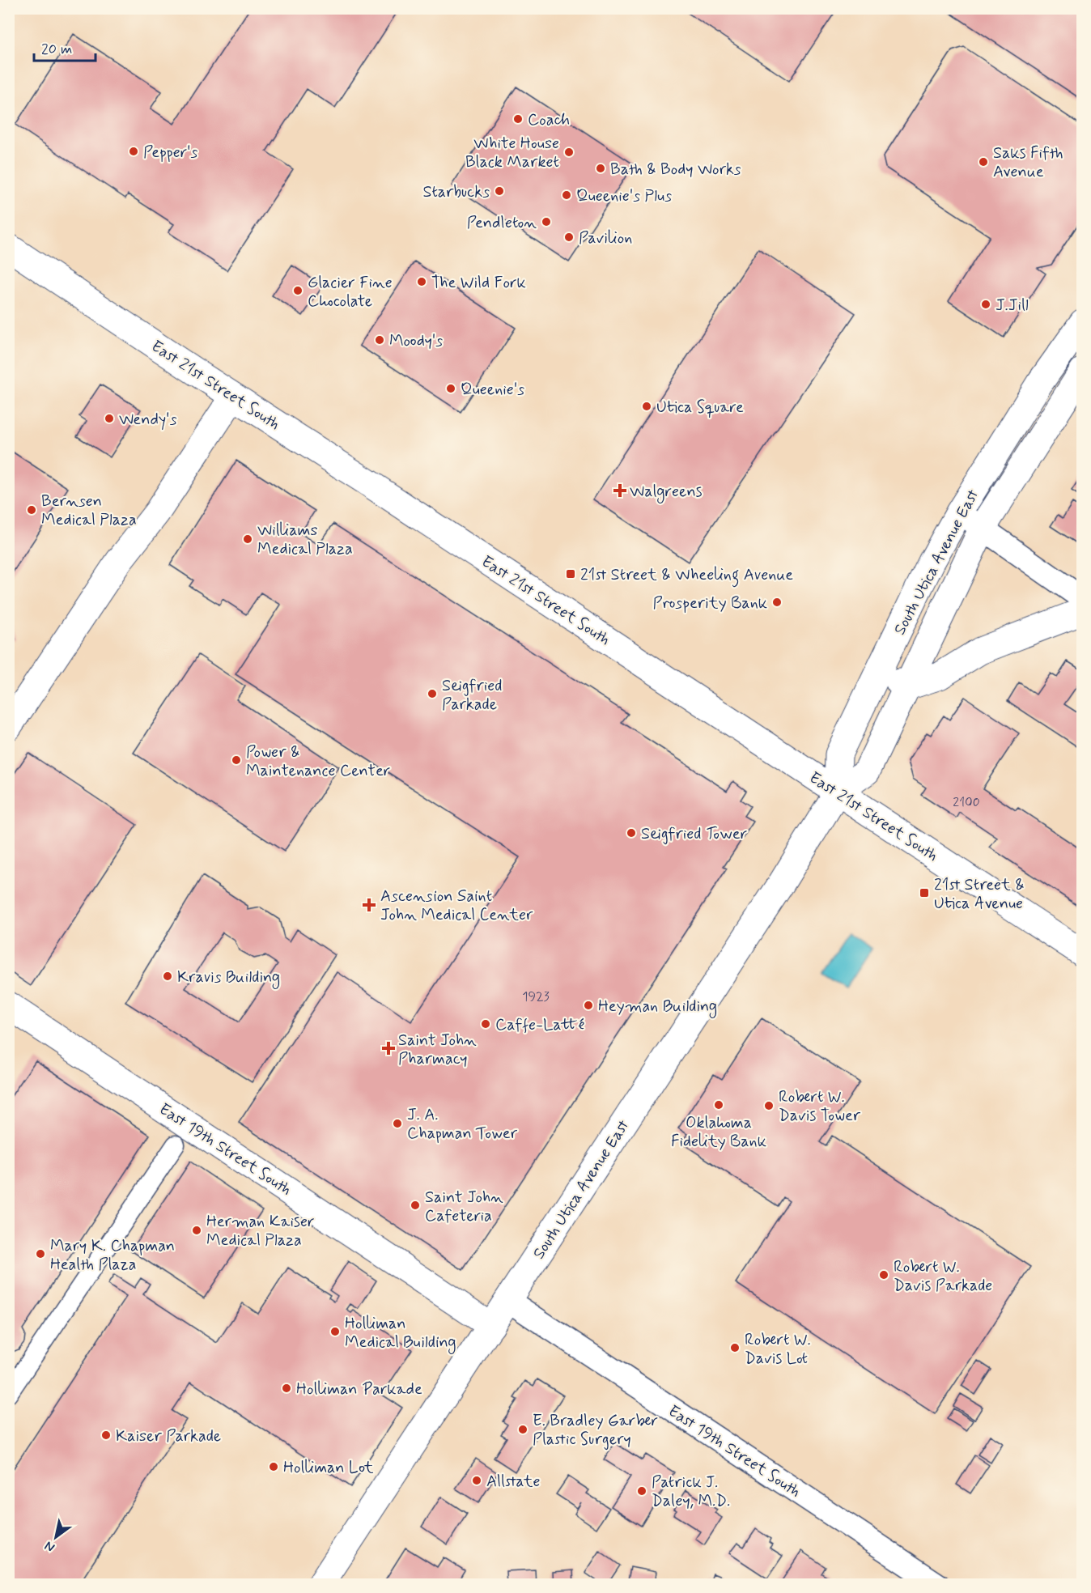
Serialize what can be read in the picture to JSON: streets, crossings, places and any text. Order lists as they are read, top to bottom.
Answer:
{
  "streets": {
    "street": ["East 21st Street South", "South Utica Avenue East", "East 19th Street South"]
  },
  "crossings": [
    ["East 21st Street South", "South Utica Avenue East"],
    ["South Utica Avenue East", "East 19th Street South"]
  ],
  "places": {
    "other": [
      "Coach",
      "Pepper's",
      "White House Black Market",
      "Saks Fifth Avenue",
      "Bath & Body Works",
      "Starbucks",
      "Queenie's Plus",
      "Pendleton",
      "Pavilion",
      "The Wild Fork",
      "Glacier Fine Chocolate",
      "J.Jill",
      "Moody's",
      "Queenie's",
      "Utica Square",
      "Wendy's",
      "Bernsen Medical Plaza",
      "Williams Medical Plaza",
      "Prosperity Bank",
      "Seigfried Parkade",
      "Power & Maintenance Center",
      "Seigfried Tower",
      "Kravis Building",
      "Heyman Building",
      "Caffe-Latté",
      "Oklahoma Fidelity Bank",
      "Robert W. Davis Tower",
      "J. A. Chapman Tower",
      "Saint John Cafeteria",
      "Herman Kaiser Medical Plaza",
      "Mary K. Chapman Health Plaza",
      "Robert W. Davis Parkade",
      "Holliman Medical Building",
      "Robert W. Davis Lot",
      "Holliman Parkade",
      "E. Bradley Garber Plastic Surgery",
      "Kaiser Parkade",
      "Holliman Lot",
      "Allstate",
      "Patrick J. Daley, M.D."
    ],
    "health": ["Walgreens", "Ascension Saint John Medical Center", "Saint John Pharmacy"],
    "transit": ["21st Street & Wheeling Avenue", "21st Street & Utica Avenue"]
  },
  "house_numbers": ["2100", "1923"],
  "scale_bar": "20 m",
  "north": "bottom left"
}
